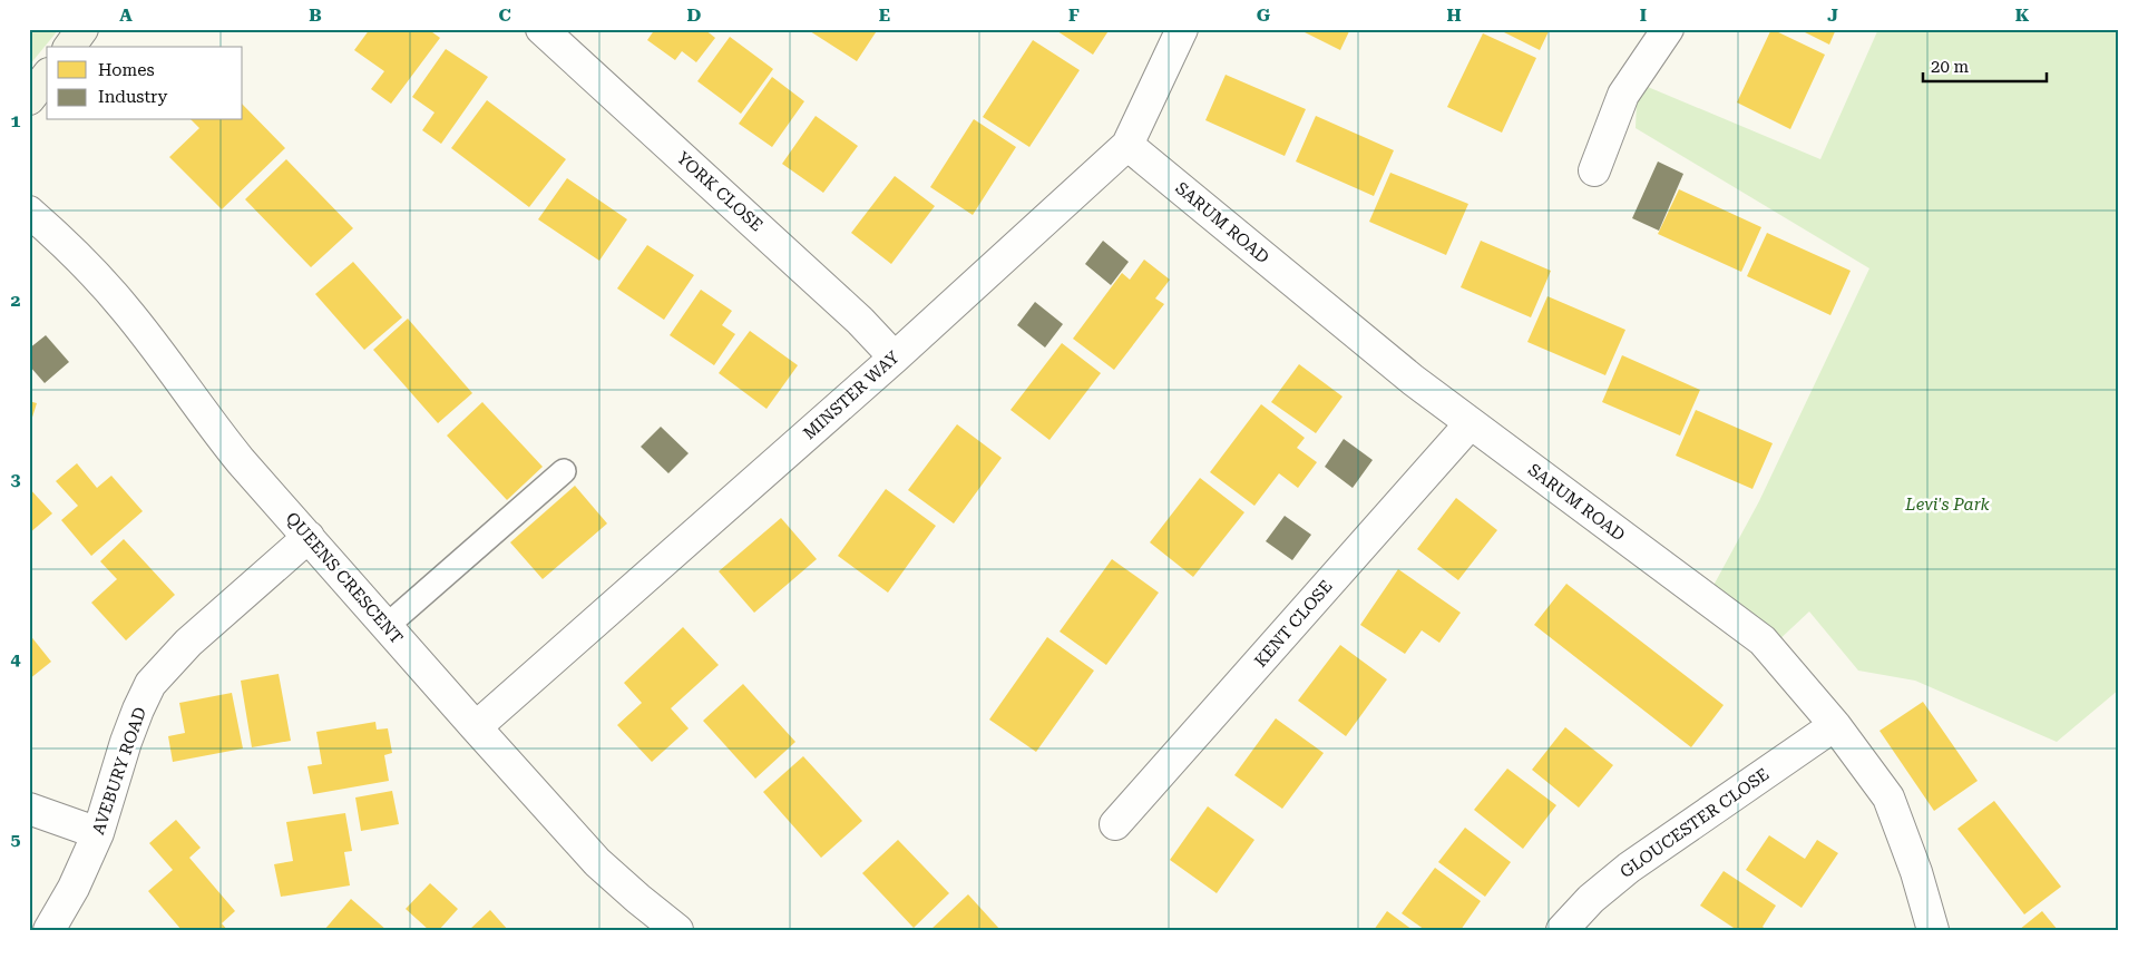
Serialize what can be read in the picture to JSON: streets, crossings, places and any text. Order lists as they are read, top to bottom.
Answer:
{
  "streets": {
    "street": [
      "YORK CLOSE",
      "SARUM ROAD",
      "MINSTER WAY",
      "QUEENS CRESCENT",
      "KENT CLOSE",
      "AVEBURY ROAD",
      "GLOUCESTER CLOSE"
    ]
  },
  "crossings": [
    ["YORK CLOSE", "MINSTER WAY"],
    ["SARUM ROAD", "MINSTER WAY"],
    ["SARUM ROAD", "KENT CLOSE"],
    ["SARUM ROAD", "GLOUCESTER CLOSE"],
    ["MINSTER WAY", "QUEENS CRESCENT"],
    ["QUEENS CRESCENT", "AVEBURY ROAD"]
  ],
  "parks": ["Levi's Park"],
  "legend": ["Homes", "Industry"],
  "scale_bar": "20 m",
  "grid": {
    "columns": [
      "A",
      "B",
      "C",
      "D",
      "E",
      "F",
      "G",
      "H",
      "I",
      "J",
      "K"
    ],
    "rows": [
      "1",
      "2",
      "3",
      "4",
      "5"
    ]
  }
}
